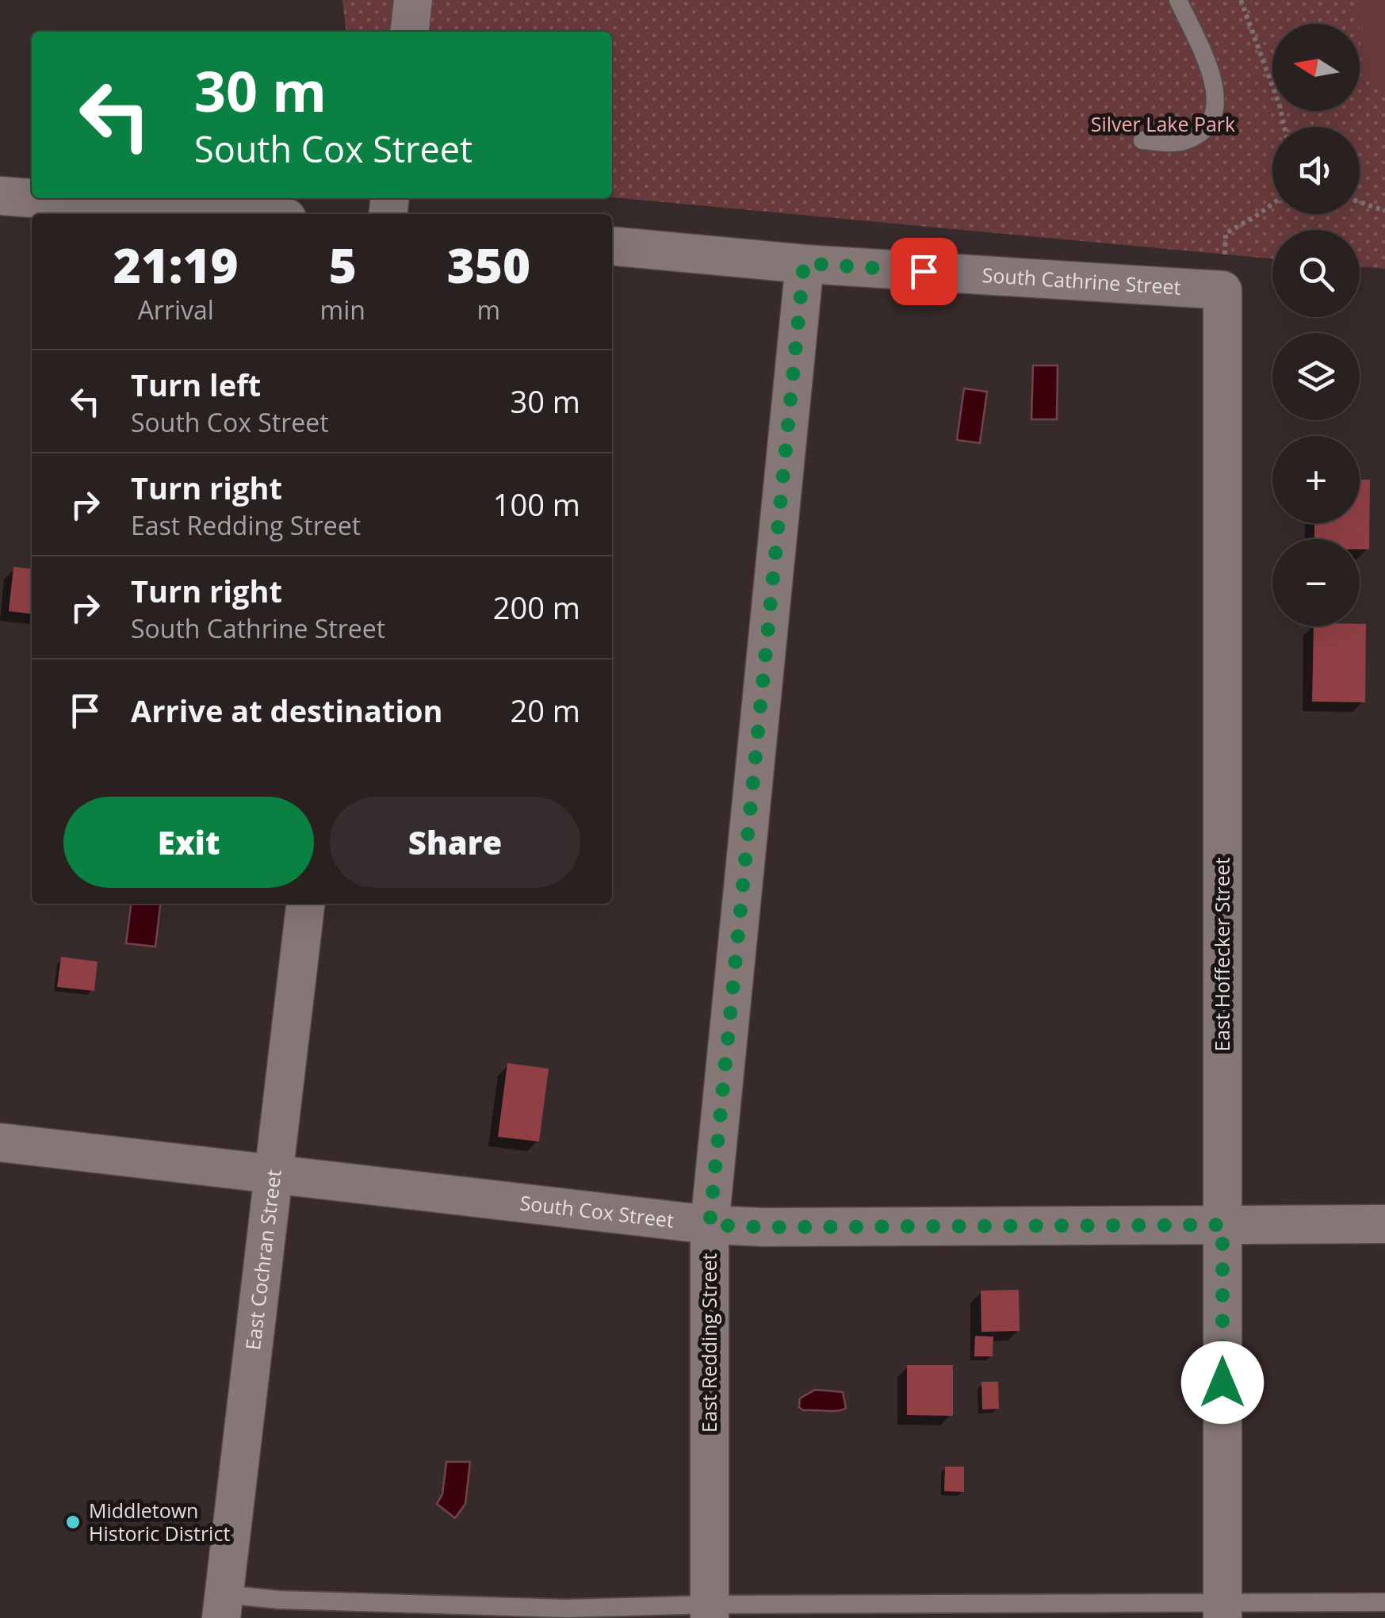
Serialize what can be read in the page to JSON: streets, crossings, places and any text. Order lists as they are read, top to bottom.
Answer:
{
  "streets": {
    "street": [
      "South Cathrine Street",
      "East Hoffecker Street",
      "South Cox Street",
      "East Cochran Street",
      "East Redding Street"
    ]
  },
  "crossings": [
    ["South Cathrine Street", "East Hoffecker Street"],
    ["South Cathrine Street", "East Redding Street"],
    ["East Hoffecker Street", "South Cox Street"],
    ["South Cox Street", "East Cochran Street"],
    ["South Cox Street", "East Redding Street"]
  ],
  "parks": ["Silver Lake Park"],
  "places": ["Middletown Historic District"],
  "north": "left",
  "page": {
    "map_buttons": ["+", "−"],
    "turn": ["30 m", "South Cox Street"],
    "eta": [
      "21:19",
      "Arrival",
      "5",
      "min",
      "350",
      "m"
    ],
    "list": [
      {
        "name": "Turn left",
        "note": "South Cox Street",
        "value": "30 m"
      },
      {
        "name": "Turn right",
        "note": "East Redding Street",
        "value": "100 m"
      },
      {
        "name": "Turn right",
        "note": "South Cathrine Street",
        "value": "200 m"
      },
      {
        "name": "Arrive at destination",
        "value": "20 m"
      }
    ],
    "buttons": ["Exit", "Share"]
  }
}
